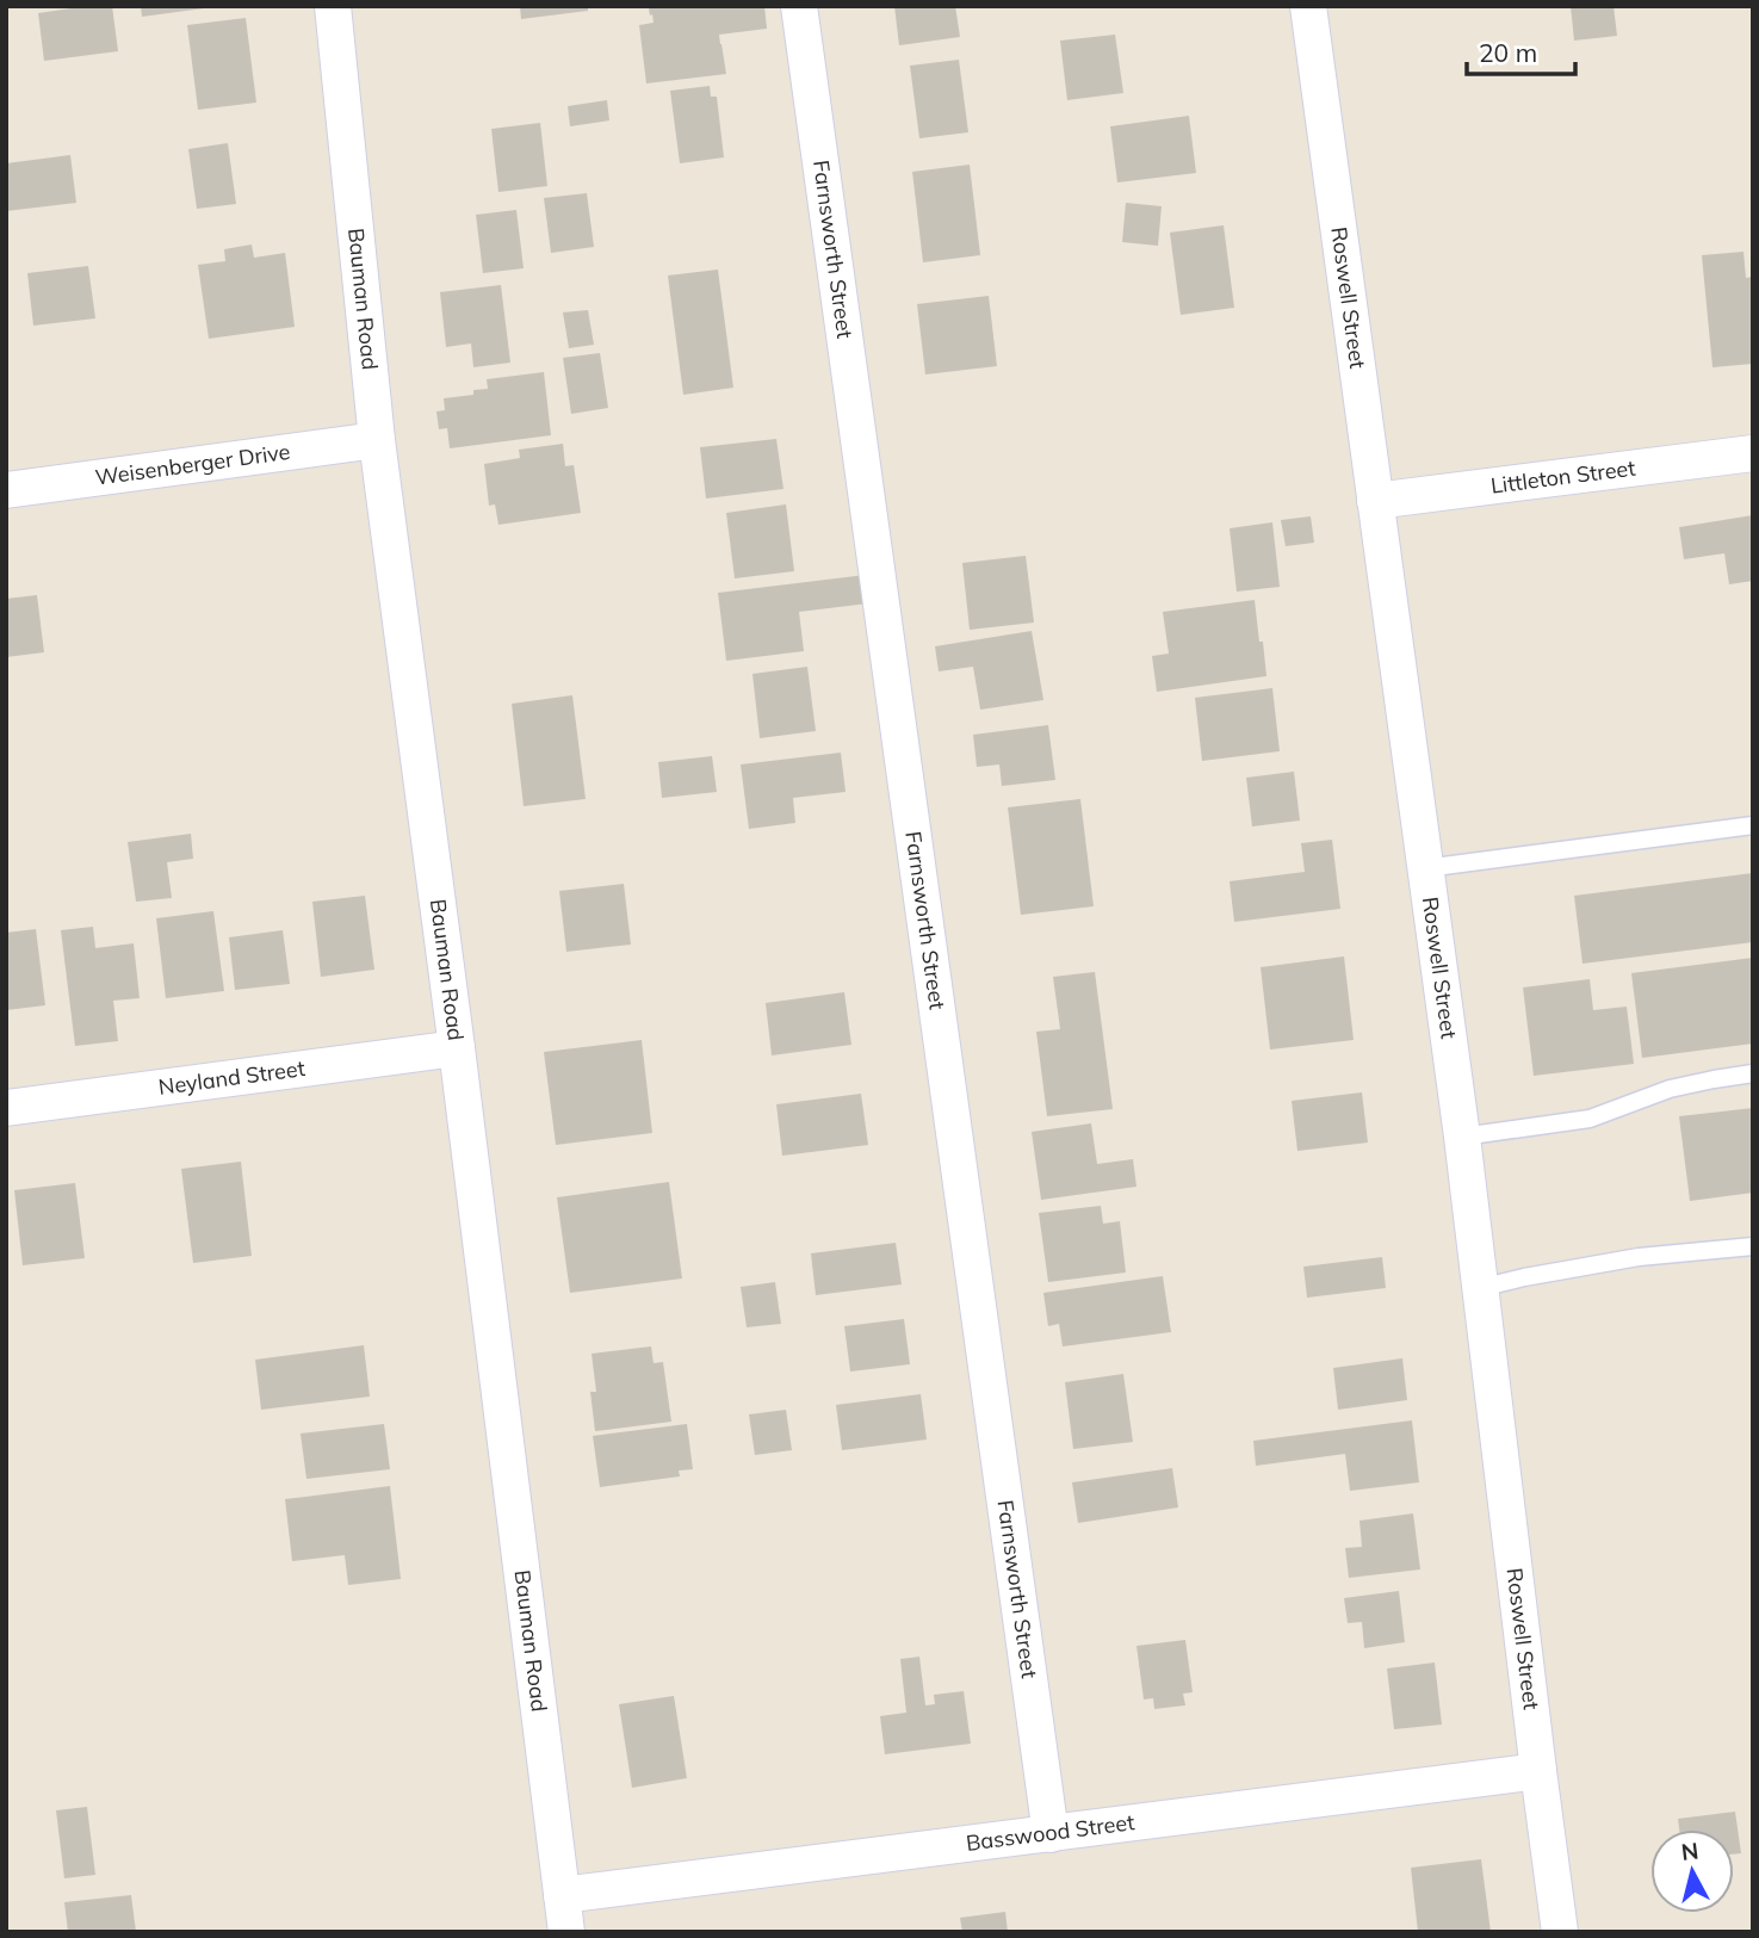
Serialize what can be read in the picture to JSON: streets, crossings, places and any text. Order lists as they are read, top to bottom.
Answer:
{
  "streets": {
    "street": [
      "Farnsworth Street",
      "Bauman Road",
      "Roswell Street",
      "Weisenberger Drive",
      "Littleton Street",
      "Neyland Street",
      "Basswood Street"
    ]
  },
  "crossings": [
    ["Farnsworth Street", "Basswood Street"],
    ["Bauman Road", "Weisenberger Drive"],
    ["Bauman Road", "Neyland Street"],
    ["Bauman Road", "Basswood Street"],
    ["Roswell Street", "Littleton Street"],
    ["Roswell Street", "Basswood Street"]
  ],
  "scale_bar": "20 m",
  "north": "top"
}
